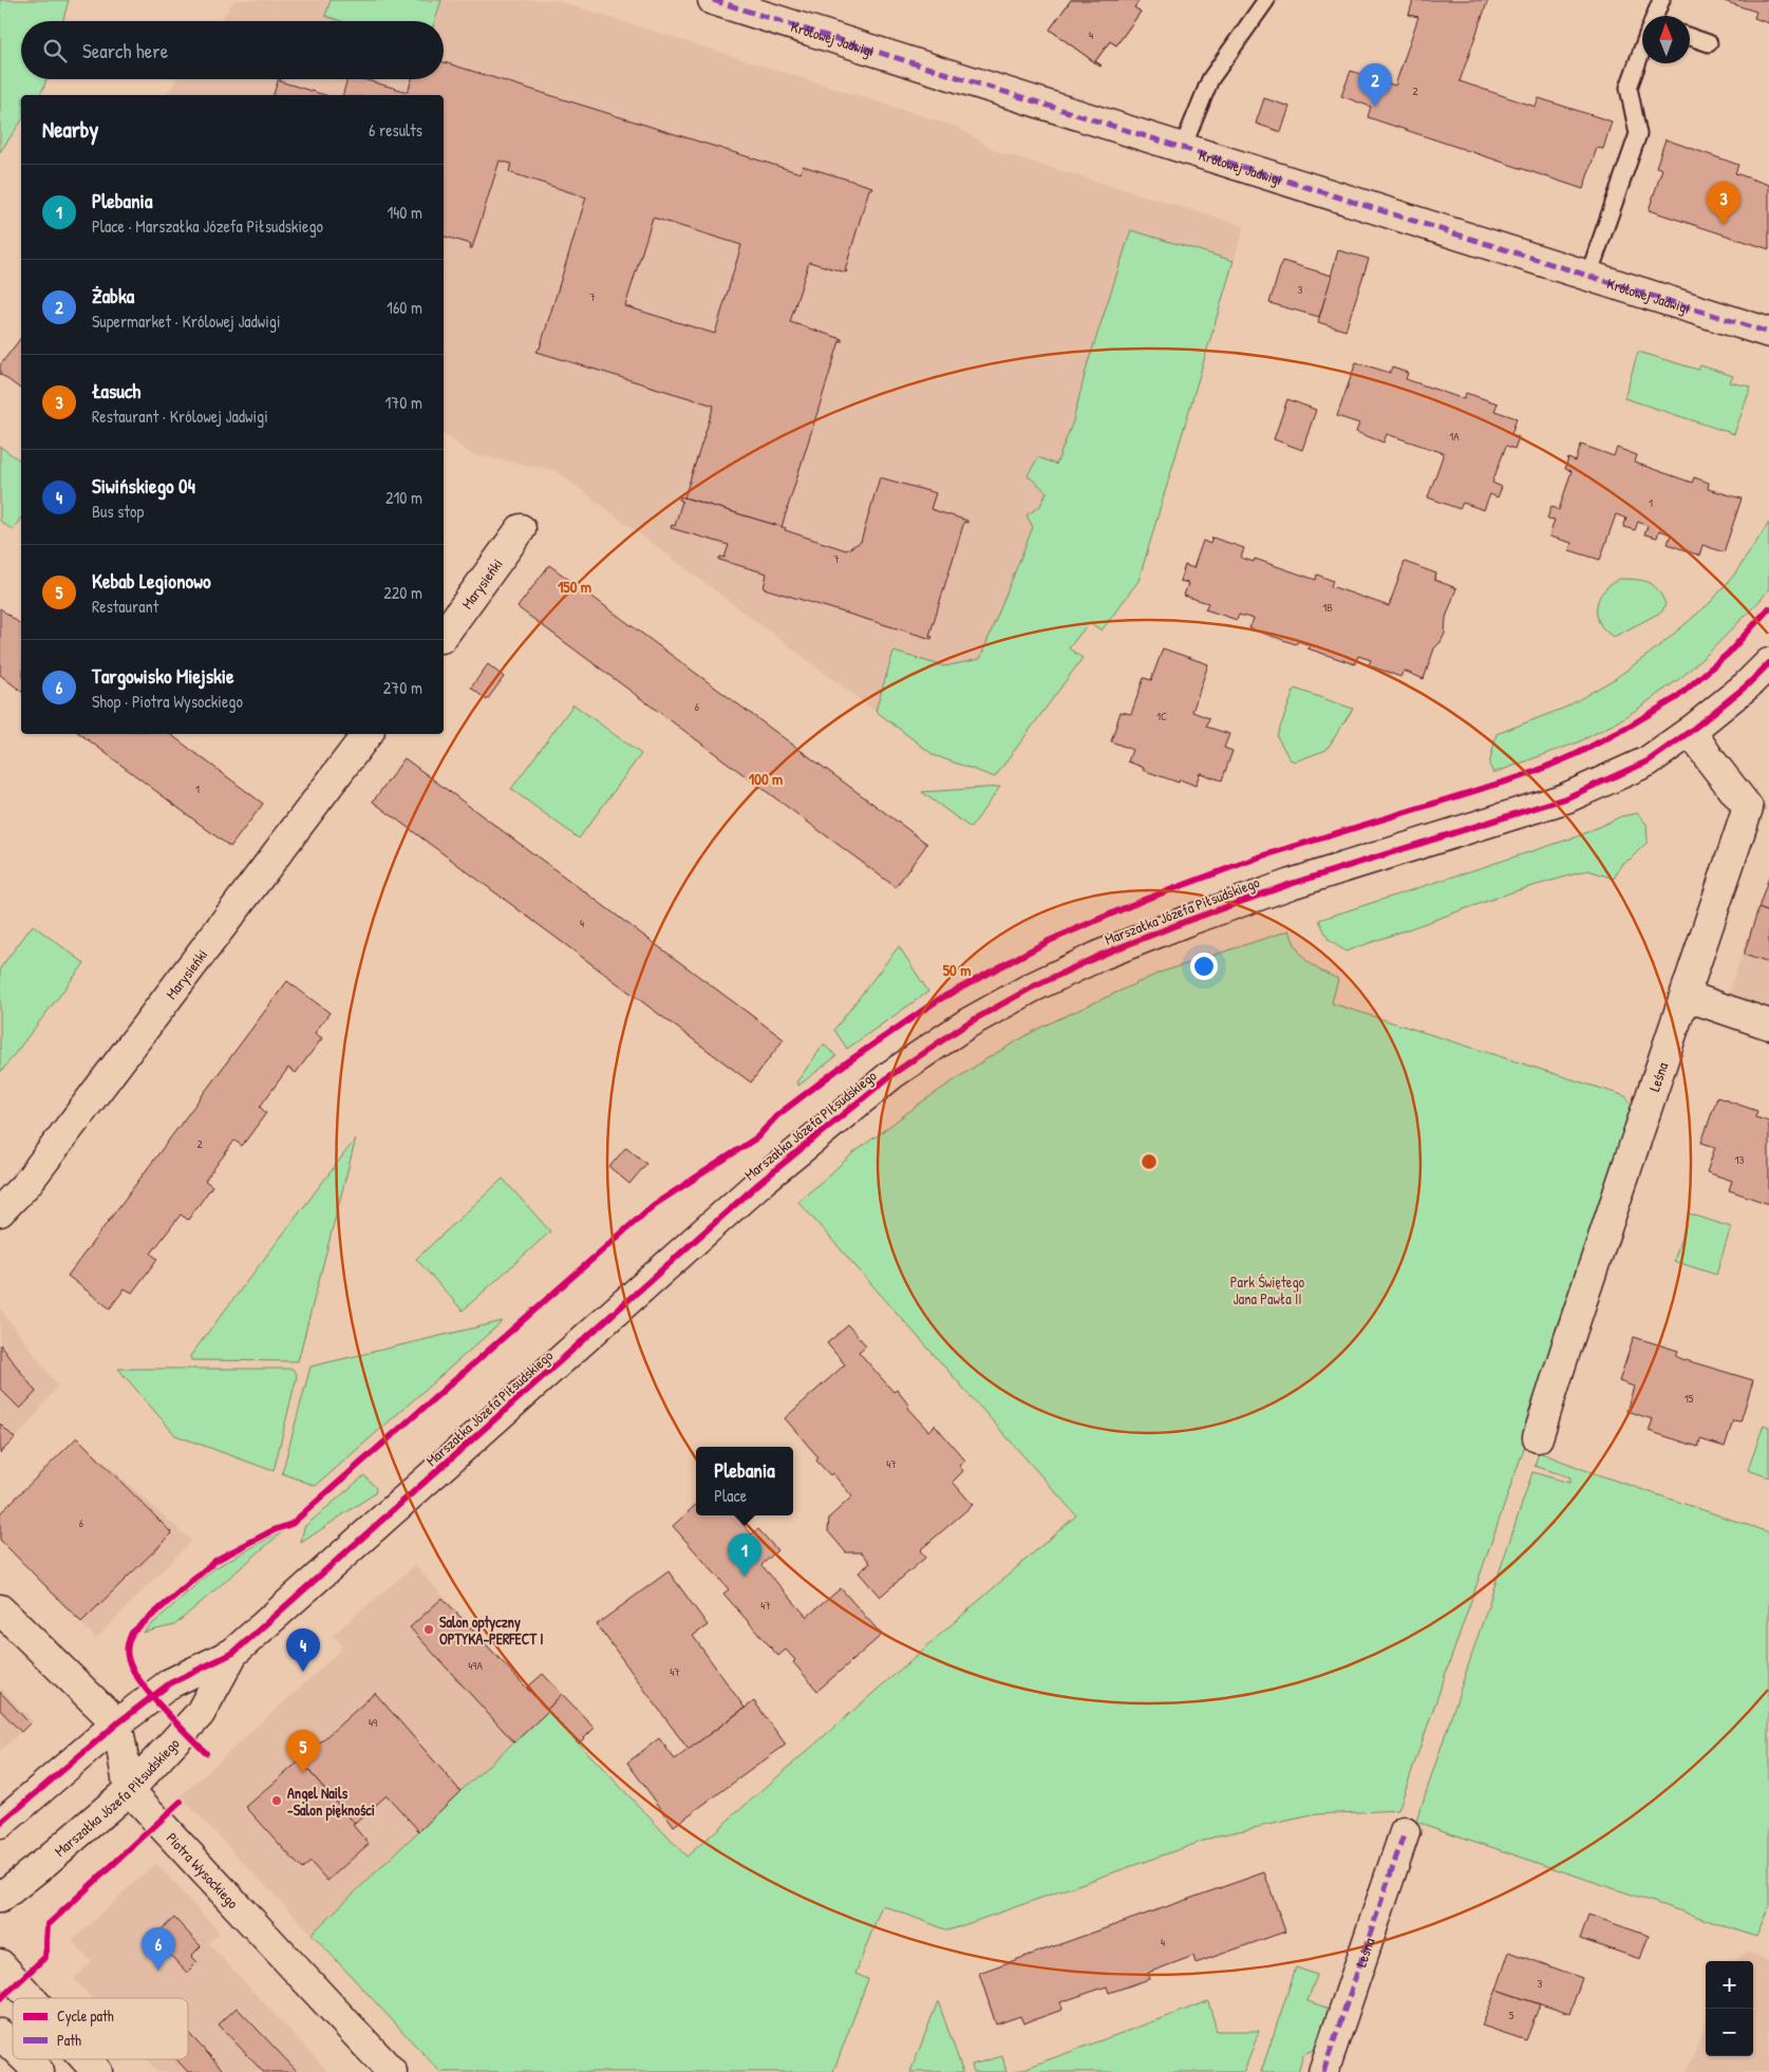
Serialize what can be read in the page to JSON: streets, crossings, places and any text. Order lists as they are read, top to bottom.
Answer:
{
  "streets": {
    "street": [
      "Królowej Jadwigi",
      "Marysieńki",
      "Marszałka Józefa Piłsudskiego",
      "Leśna",
      "Piotra Wysockiego"
    ]
  },
  "crossings": [
    ["Marszałka Józefa Piłsudskiego", "Leśna"],
    ["Marszałka Józefa Piłsudskiego", "Piotra Wysockiego"]
  ],
  "parks": ["Park Świętego Jana Pawła II"],
  "places": ["Salon optyczny OPTYKA-PERFECT I", "Angel Nails -Salon piękności"],
  "house_numbers": [
    "4",
    "2",
    "3",
    "7",
    "1A",
    "1",
    "7",
    "1B",
    "6",
    "1C",
    "1",
    "4",
    "2",
    "13",
    "15",
    "47",
    "6",
    "47",
    "49A",
    "47",
    "49",
    "4",
    "3",
    "5"
  ],
  "legend": ["Cycle path", "Path"],
  "north": "top",
  "page": {
    "search": "Search here",
    "pins": [
      "2",
      "3",
      "1",
      "4",
      "5",
      "6"
    ],
    "heading": ["Nearby", "6 results"],
    "list": [
      {
        "mark": "1",
        "name": "Plebania",
        "note": "Place · Marszałka Józefa Piłsudskiego",
        "value": "140 m"
      },
      {
        "mark": "2",
        "name": "Żabka",
        "note": "Supermarket · Królowej Jadwigi",
        "value": "160 m"
      },
      {
        "mark": "3",
        "name": "Łasuch",
        "note": "Restaurant · Królowej Jadwigi",
        "value": "170 m"
      },
      {
        "mark": "4",
        "name": "Siwińskiego 04",
        "note": "Bus stop",
        "value": "210 m"
      },
      {
        "mark": "5",
        "name": "Kebab Legionowo",
        "note": "Restaurant",
        "value": "220 m"
      },
      {
        "mark": "6",
        "name": "Targowisko Miejskie",
        "note": "Shop · Piotra Wysockiego",
        "value": "270 m"
      }
    ],
    "popup": ["Plebania", "Place"],
    "map_buttons": ["+", "−"]
  },
  "rings": ["150 m", "100 m", "50 m"]
}
